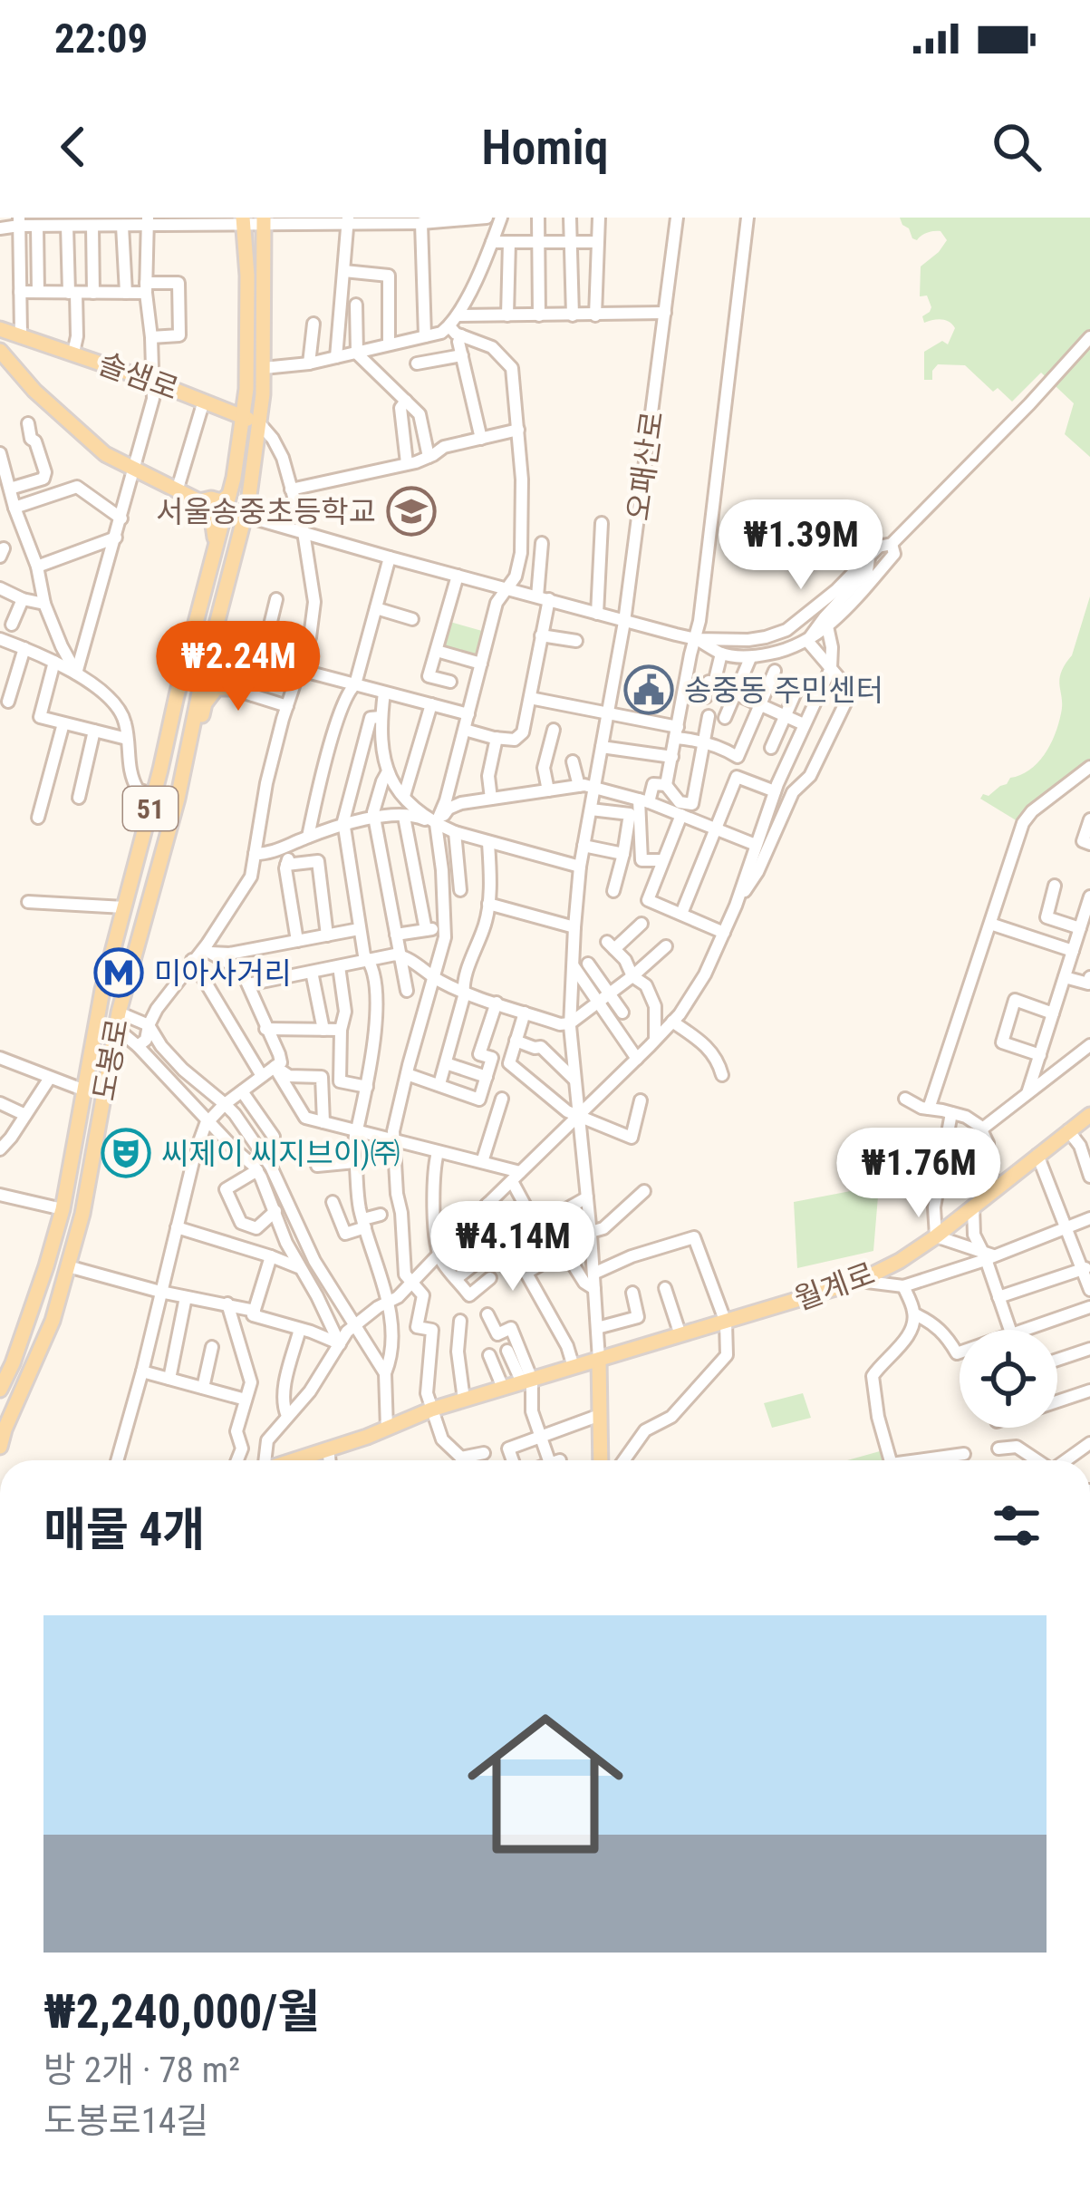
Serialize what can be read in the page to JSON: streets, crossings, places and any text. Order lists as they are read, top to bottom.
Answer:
{
  "streets": {
    "main road": [
      "솔샘로",
      "오패산로",
      "51",
      "도봉로",
      "월계로"
    ]
  },
  "crossings": [
    ["솔샘로", "도봉로"],
    ["오패산로", "월계로"]
  ],
  "places": {
    "school or university": ["서울송중초등학교"],
    "public building": ["송중동 주민센터"],
    "metro station": ["미아사거리"],
    "theatre": ["씨제이 씨지브이)㈜"]
  },
  "page": {
    "status": "22:09",
    "header": "Homiq",
    "price": [
      "₩1.39M",
      "₩2.24M",
      "₩1.76M",
      "₩4.14M"
    ],
    "heading": "매물 4개",
    "list": [
      {
        "name": "₩2,240,000/월",
        "note": "방 2개 · 78 m² · 도봉로14길"
      }
    ]
  }
}
